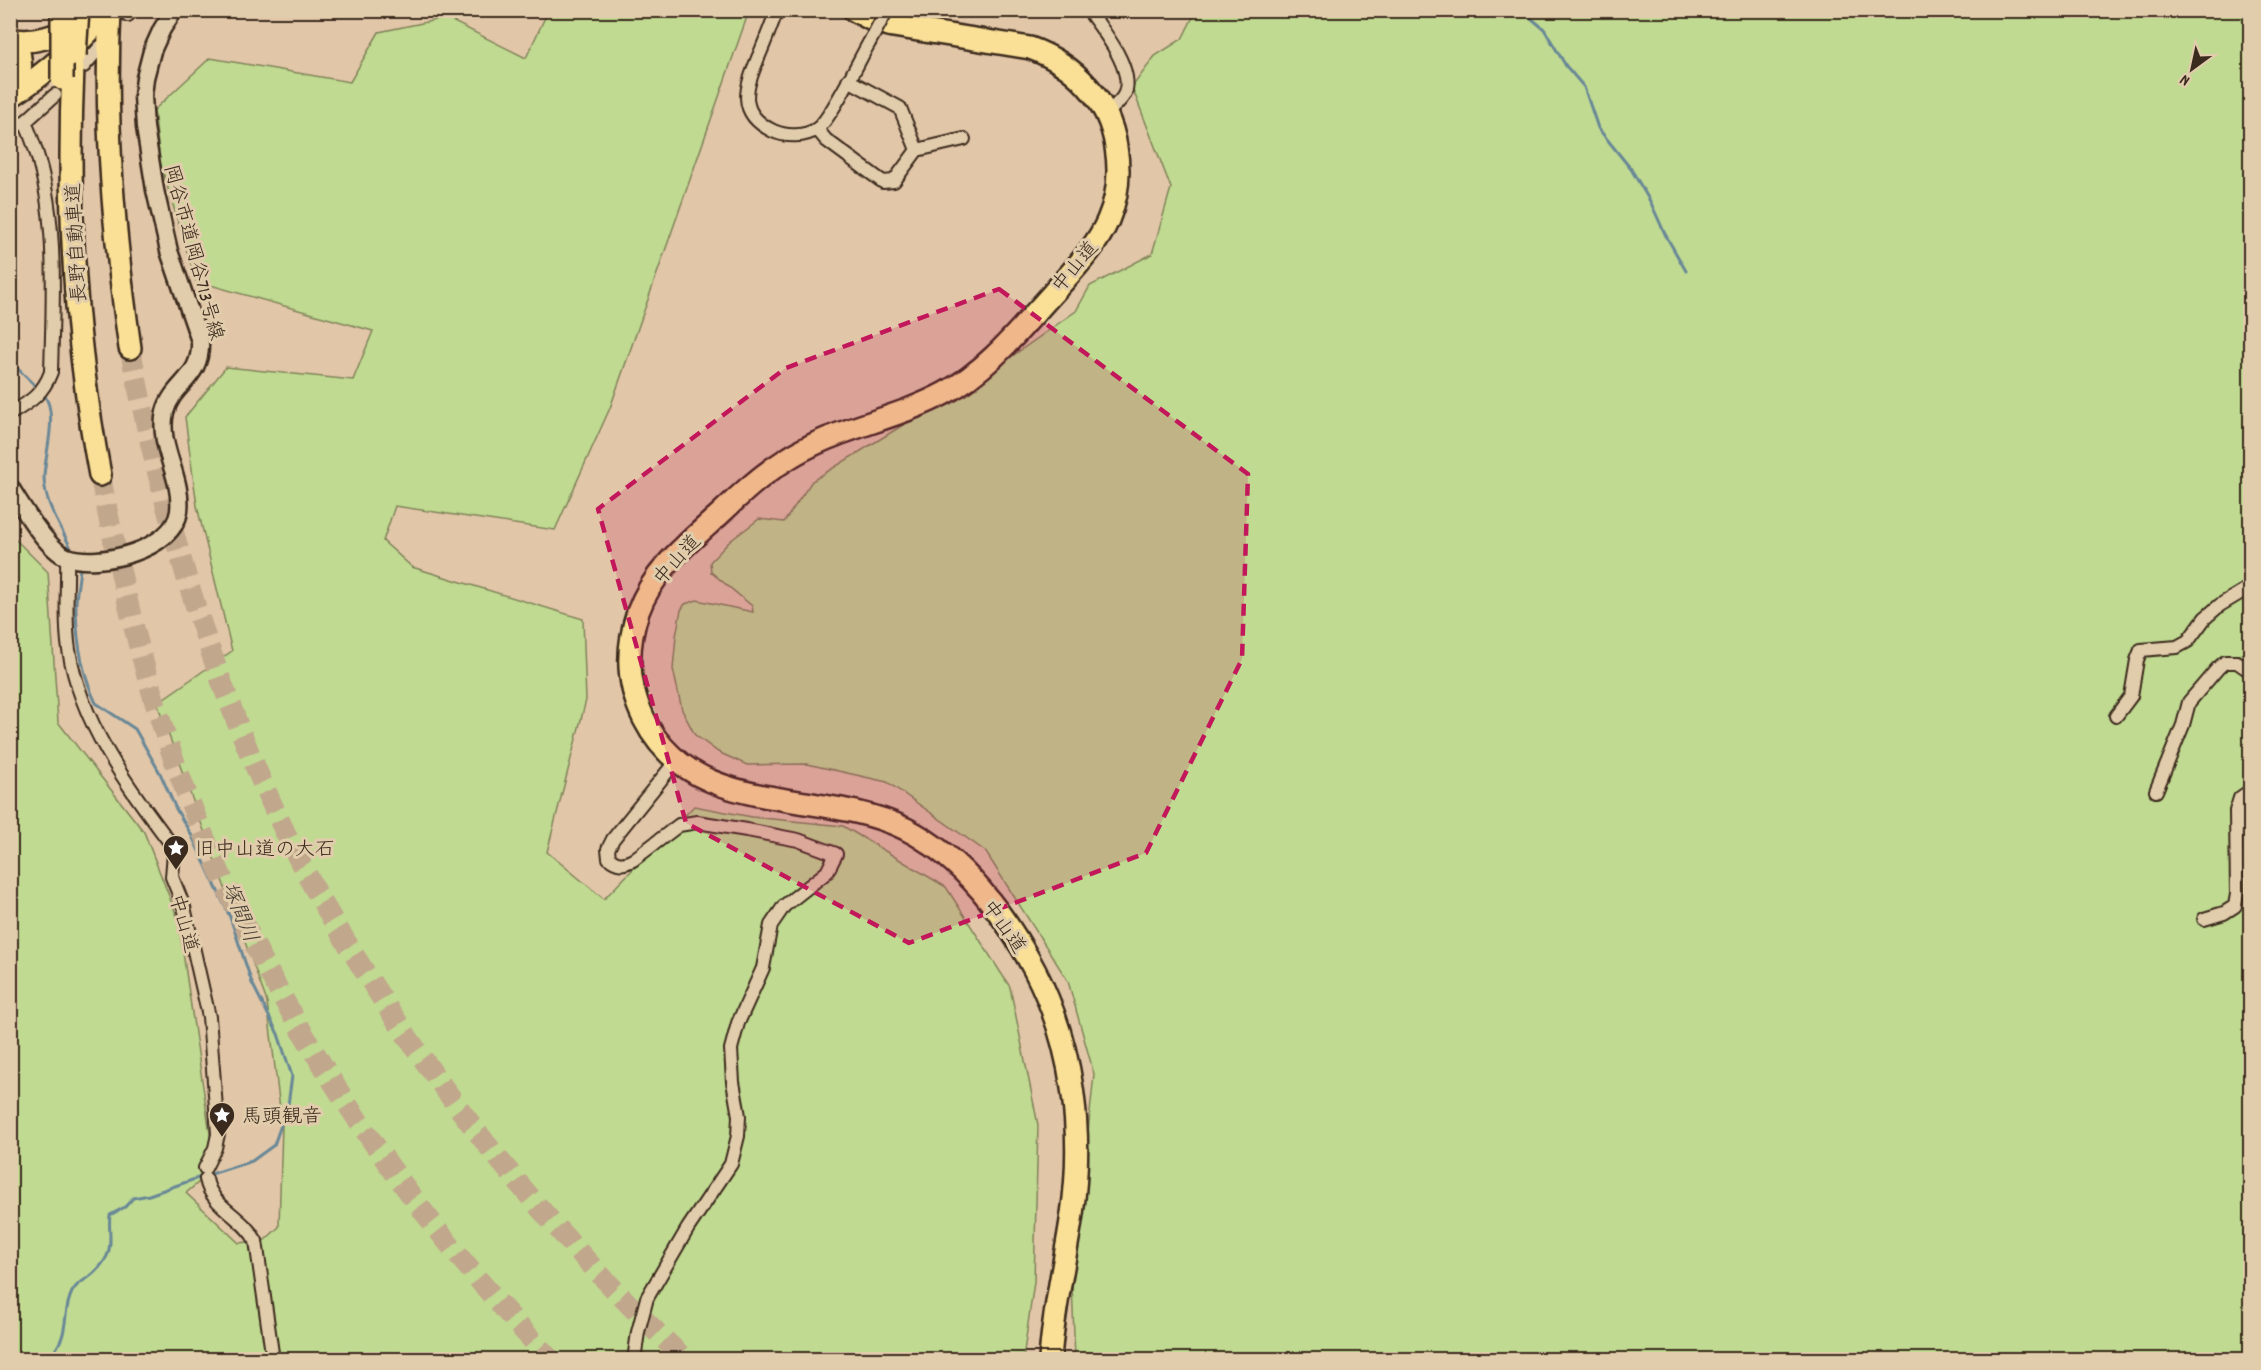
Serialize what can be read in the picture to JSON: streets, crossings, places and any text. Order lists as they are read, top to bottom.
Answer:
{
  "streets": {
    "highway": ["長野自動車道", "中山道"],
    "street": ["岡谷市道岡谷713号線"]
  },
  "crossings": [
    ["岡谷市道岡谷713号線", "中山道"]
  ],
  "water": ["塚間川"],
  "places": {
    "place": ["旧中山道の大石", "馬頭観音"]
  },
  "north": "bottom left"
}
